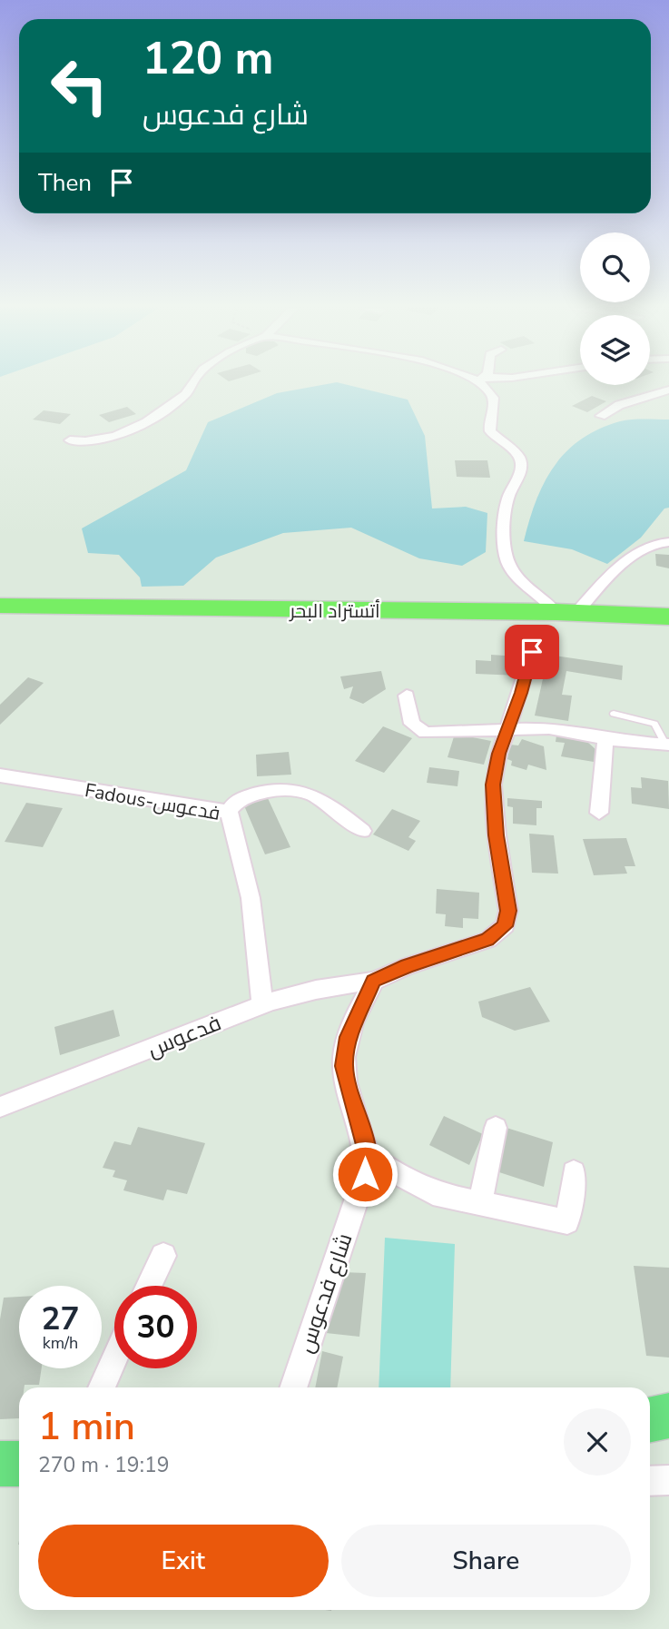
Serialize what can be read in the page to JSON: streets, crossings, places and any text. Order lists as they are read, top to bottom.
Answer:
{
  "streets": {
    "highway": ["أتستراد البحر"],
    "street": ["Fadous-فدعوس", "فدعوس", "شارع فدعوس"]
  },
  "crossings": [
    ["Fadous-فدعوس", "فدعوس"],
    ["فدعوس", "شارع فدعوس"]
  ],
  "page": {
    "turn": ["120 m", "شارع فدعوس"],
    "then": "Then",
    "speed": "27 km/h",
    "limit": "30",
    "heading": ["1 min", "270 m · 19:19"],
    "buttons": ["Exit", "Share"]
  }
}
